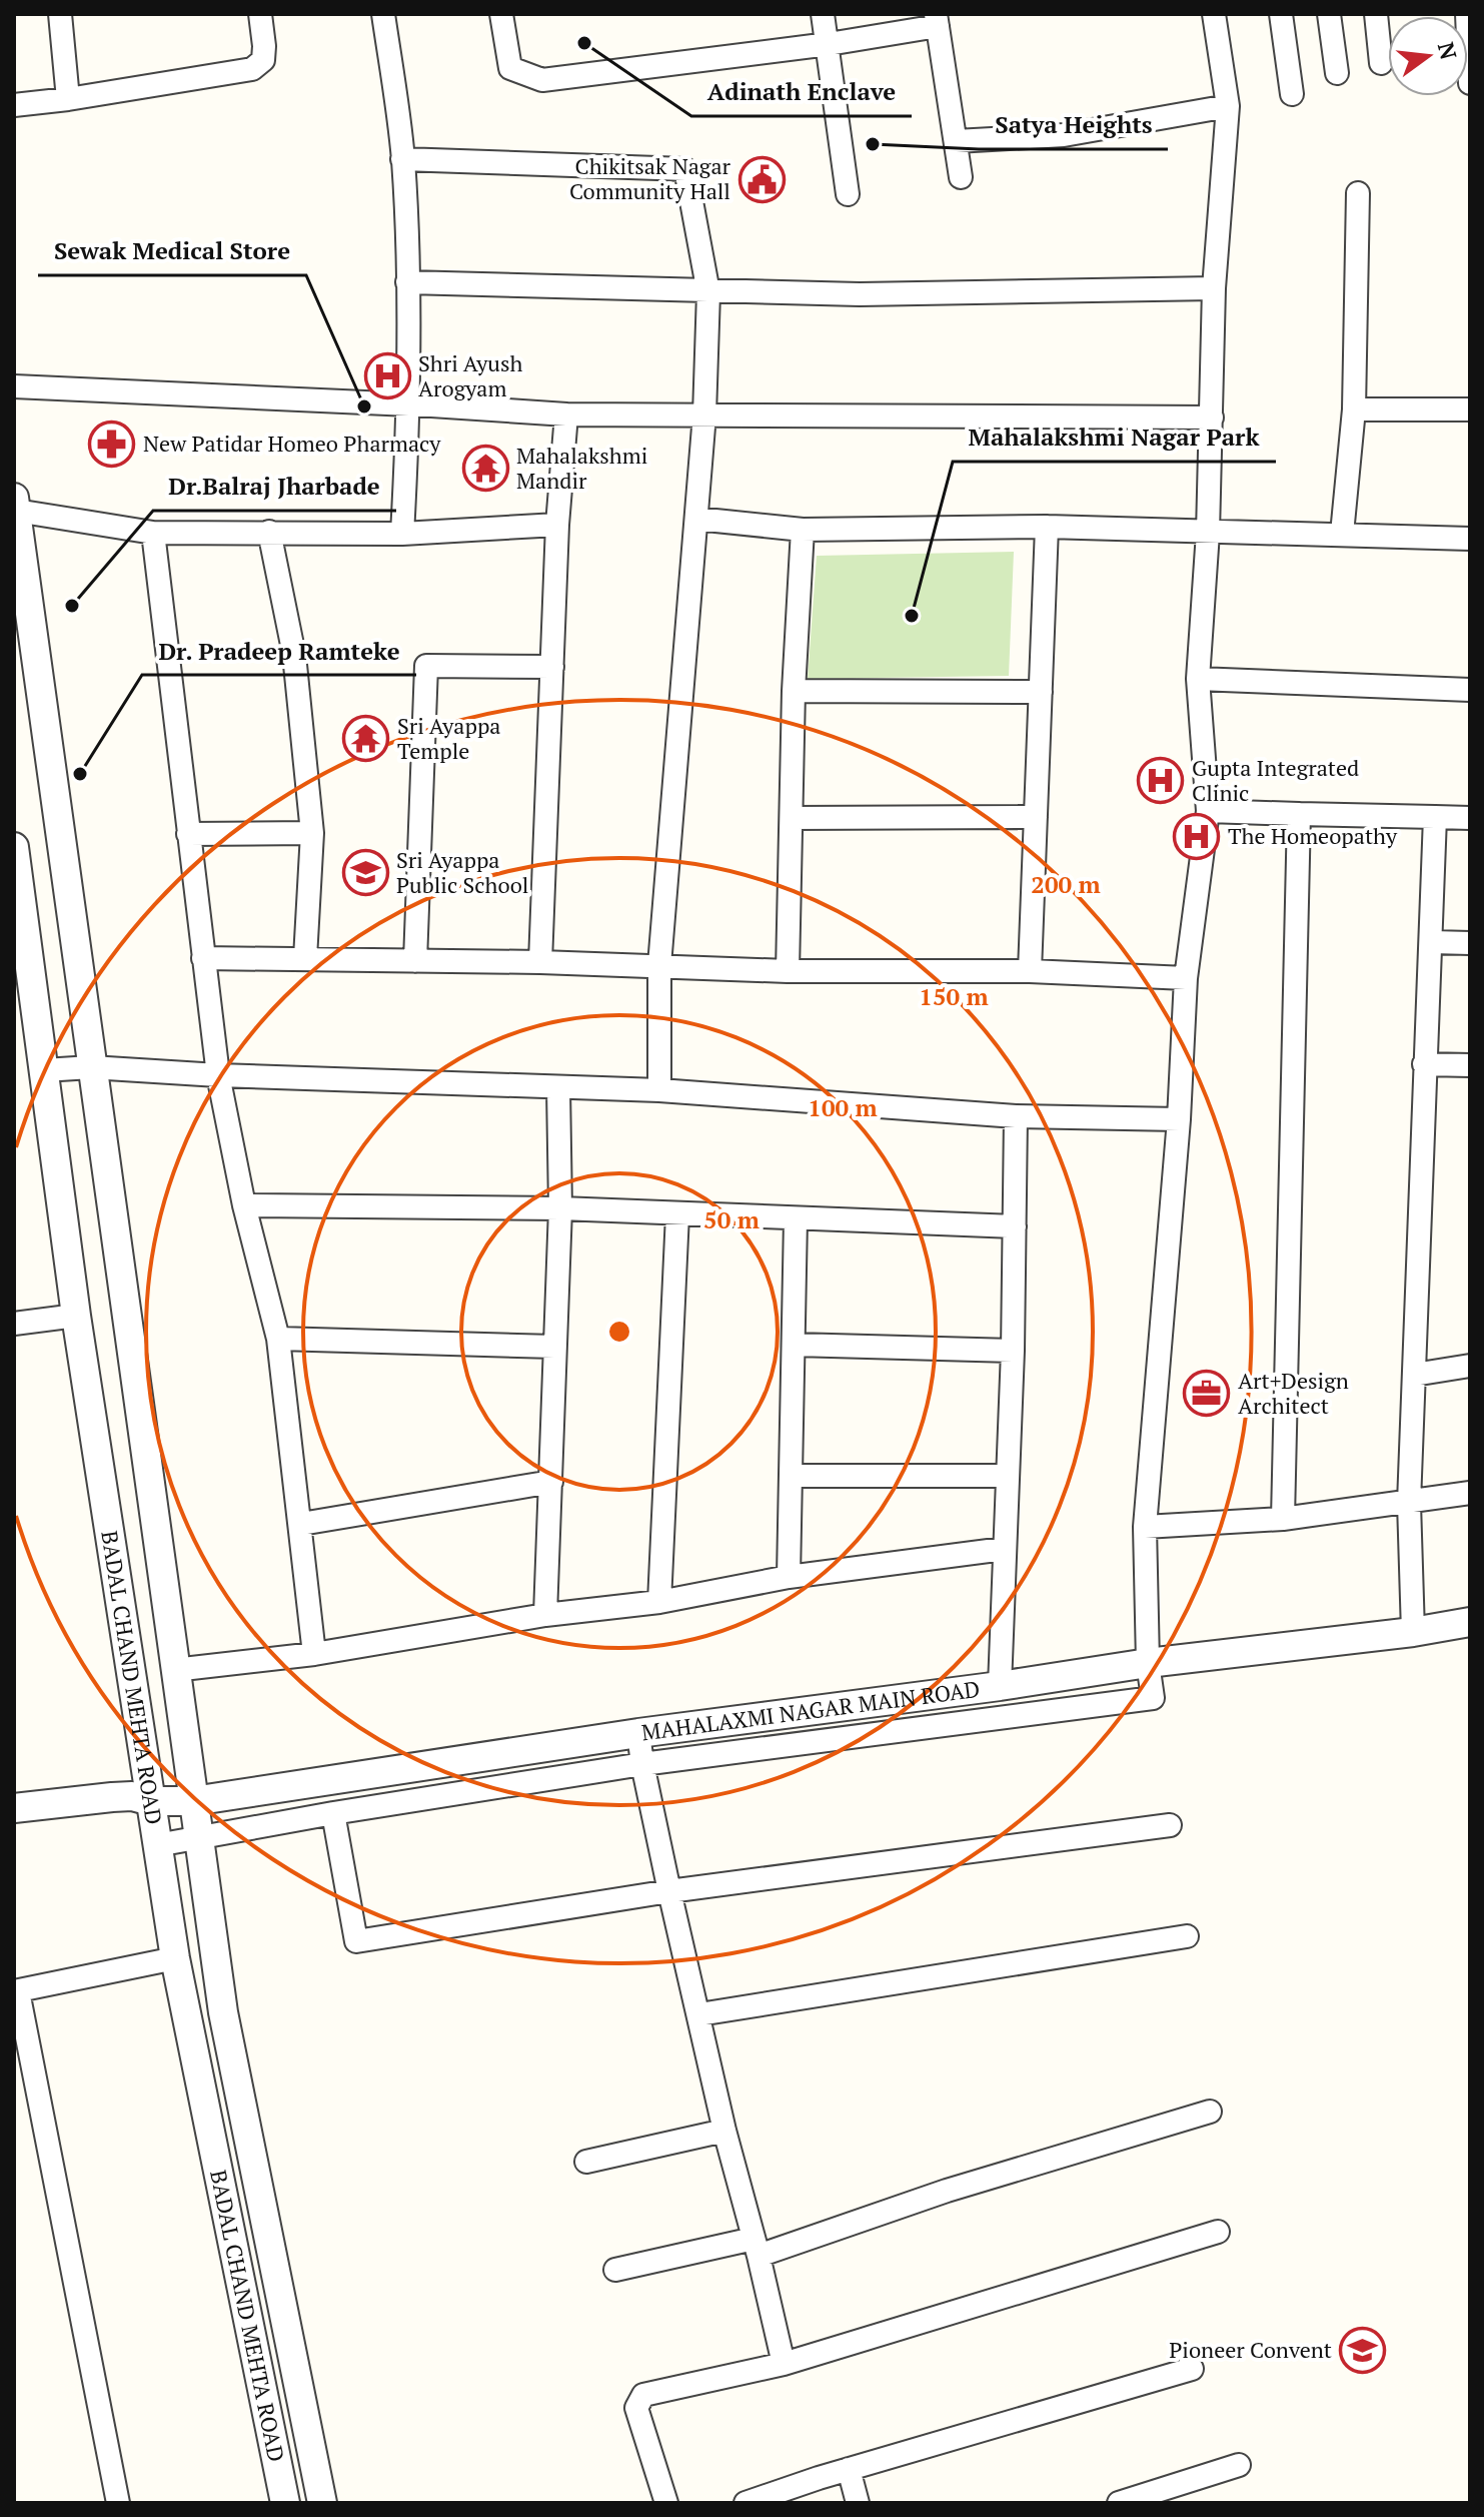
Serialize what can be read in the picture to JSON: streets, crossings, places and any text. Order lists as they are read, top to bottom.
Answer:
{
  "streets": {
    "street": ["BADAL CHAND MEHTA ROAD", "MAHALAXMI NAGAR MAIN ROAD"]
  },
  "crossings": [
    ["BADAL CHAND MEHTA ROAD", "MAHALAXMI NAGAR MAIN ROAD"]
  ],
  "places": {
    "other": [
      "Adinath Enclave",
      "Satya Heights",
      "Sewak Medical Store",
      "Dr.Balraj Jharbade",
      "Mahalakshmi Nagar Park",
      "Dr. Pradeep Ramteke"
    ],
    "public building": ["Chikitsak Nagar Community Hall"],
    "hospital": ["Shri Ayush Arogyam", "Gupta Integrated Clinic", "The Homeopathy"],
    "pharmacy": ["New Patidar Homeo Pharmacy"],
    "temple": ["Mahalakshmi Mandir", "Sri Ayappa Temple"],
    "school or university": ["Sri Ayappa Public School", "Pioneer Convent"],
    "office": ["Art+Design Architect"]
  },
  "north": "right",
  "rings": [
    "200 m",
    "150 m",
    "100 m",
    "50 m"
  ]
}
